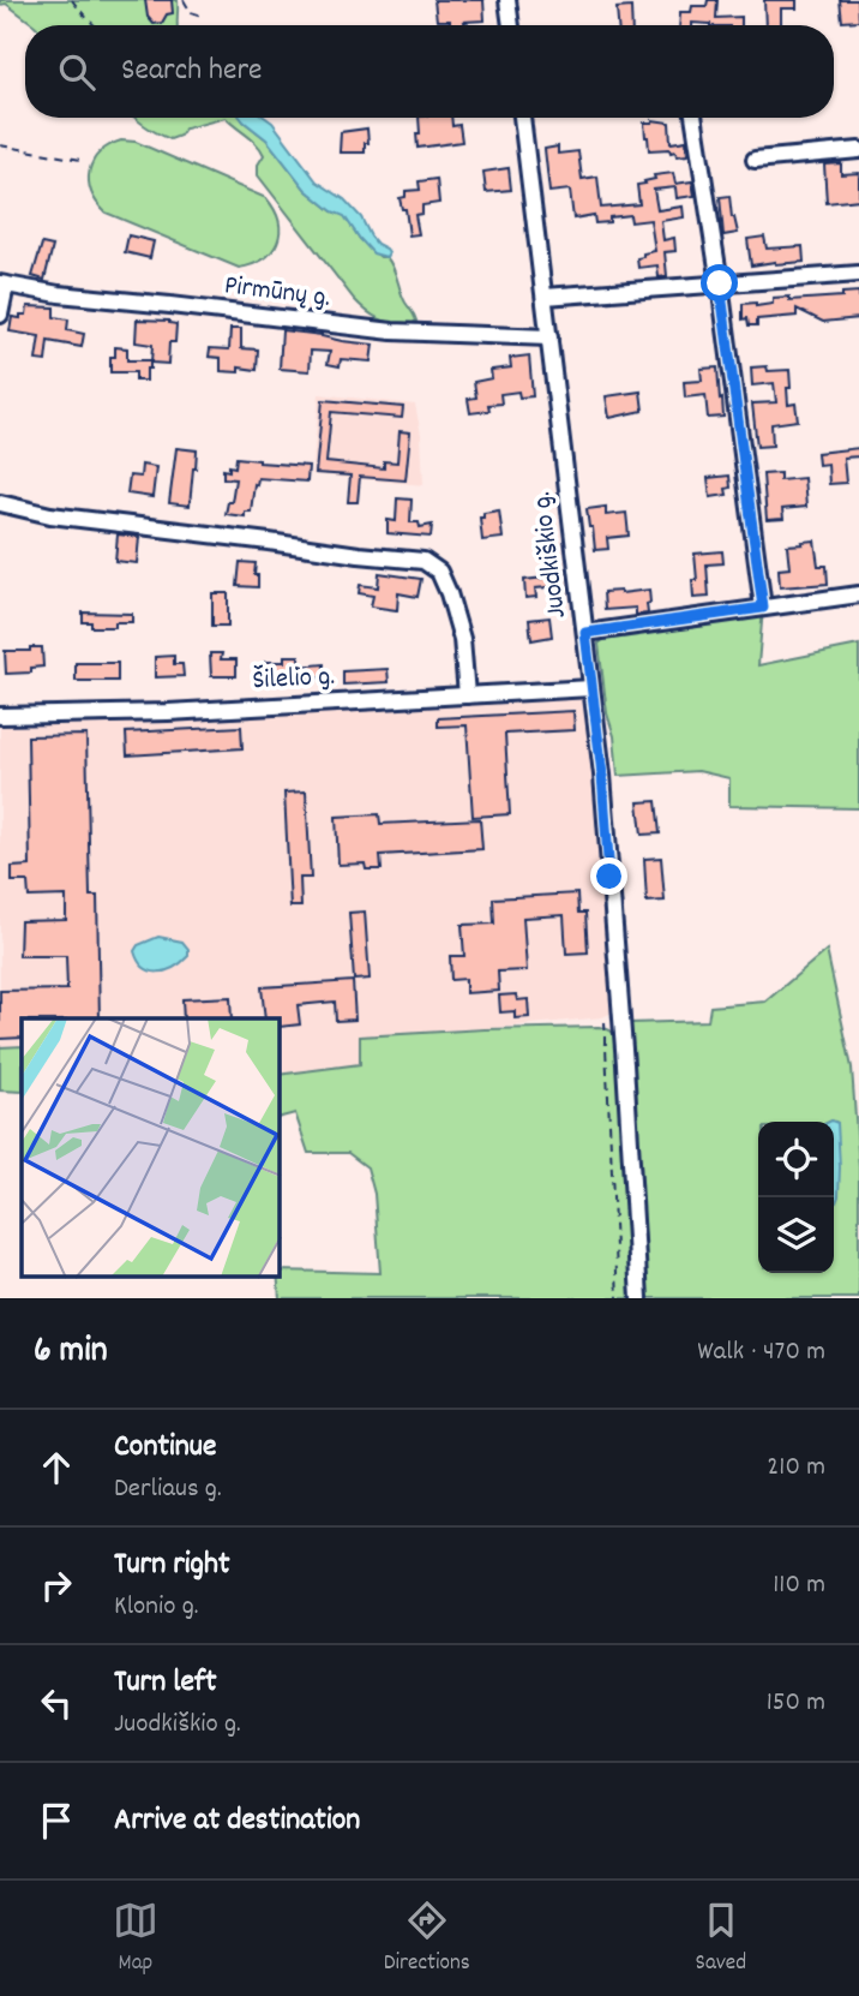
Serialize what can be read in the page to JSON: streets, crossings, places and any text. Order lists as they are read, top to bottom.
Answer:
{
  "streets": {
    "street": ["Pirmūnų g.", "Juodkiškio g.", "Šilelio g."]
  },
  "crossings": [
    ["Pirmūnų g.", "Juodkiškio g."],
    ["Juodkiškio g.", "Šilelio g."]
  ],
  "page": {
    "search": "Search here",
    "heading": ["6 min", "Walk · 470 m"],
    "list": [
      ["Continue", "Derliaus g.", "210 m"],
      ["Turn right", "Klonio g.", "110 m"],
      ["Turn left", "Juodkiškio g.", "150 m"],
      "Arrive at destination"
    ],
    "nav": ["Map", "Directions", "Saved"]
  }
}
